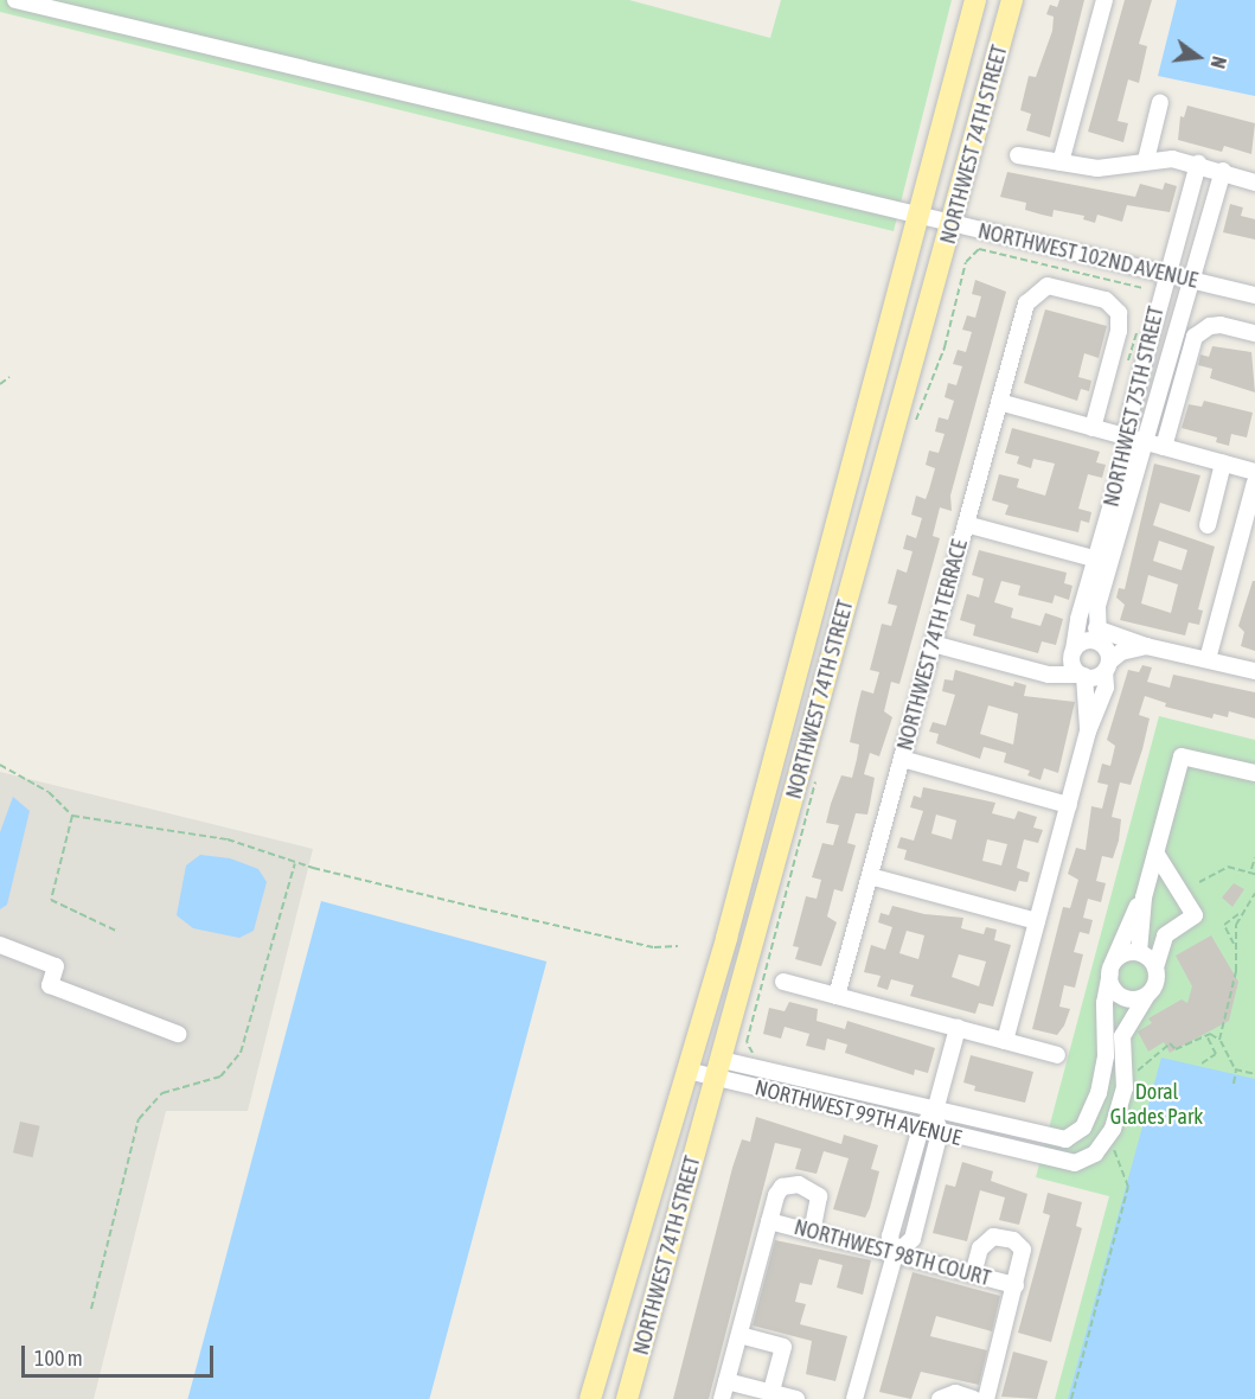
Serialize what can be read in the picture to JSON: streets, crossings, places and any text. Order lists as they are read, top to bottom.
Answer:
{
  "streets": {
    "main road": ["NORTHWEST 74TH STREET"],
    "street": [
      "NORTHWEST 102ND AVENUE",
      "NORTHWEST 75TH STREET",
      "NORTHWEST 74TH TERRACE",
      "NORTHWEST 99TH AVENUE",
      "NORTHWEST 98TH COURT"
    ]
  },
  "crossings": [
    ["NORTHWEST 74TH STREET", "NORTHWEST 102ND AVENUE"],
    ["NORTHWEST 74TH STREET", "NORTHWEST 99TH AVENUE"],
    ["NORTHWEST 102ND AVENUE", "NORTHWEST 75TH STREET"]
  ],
  "parks": ["Doral Glades Park"],
  "scale_bar": "100 m",
  "north": "right"
}
